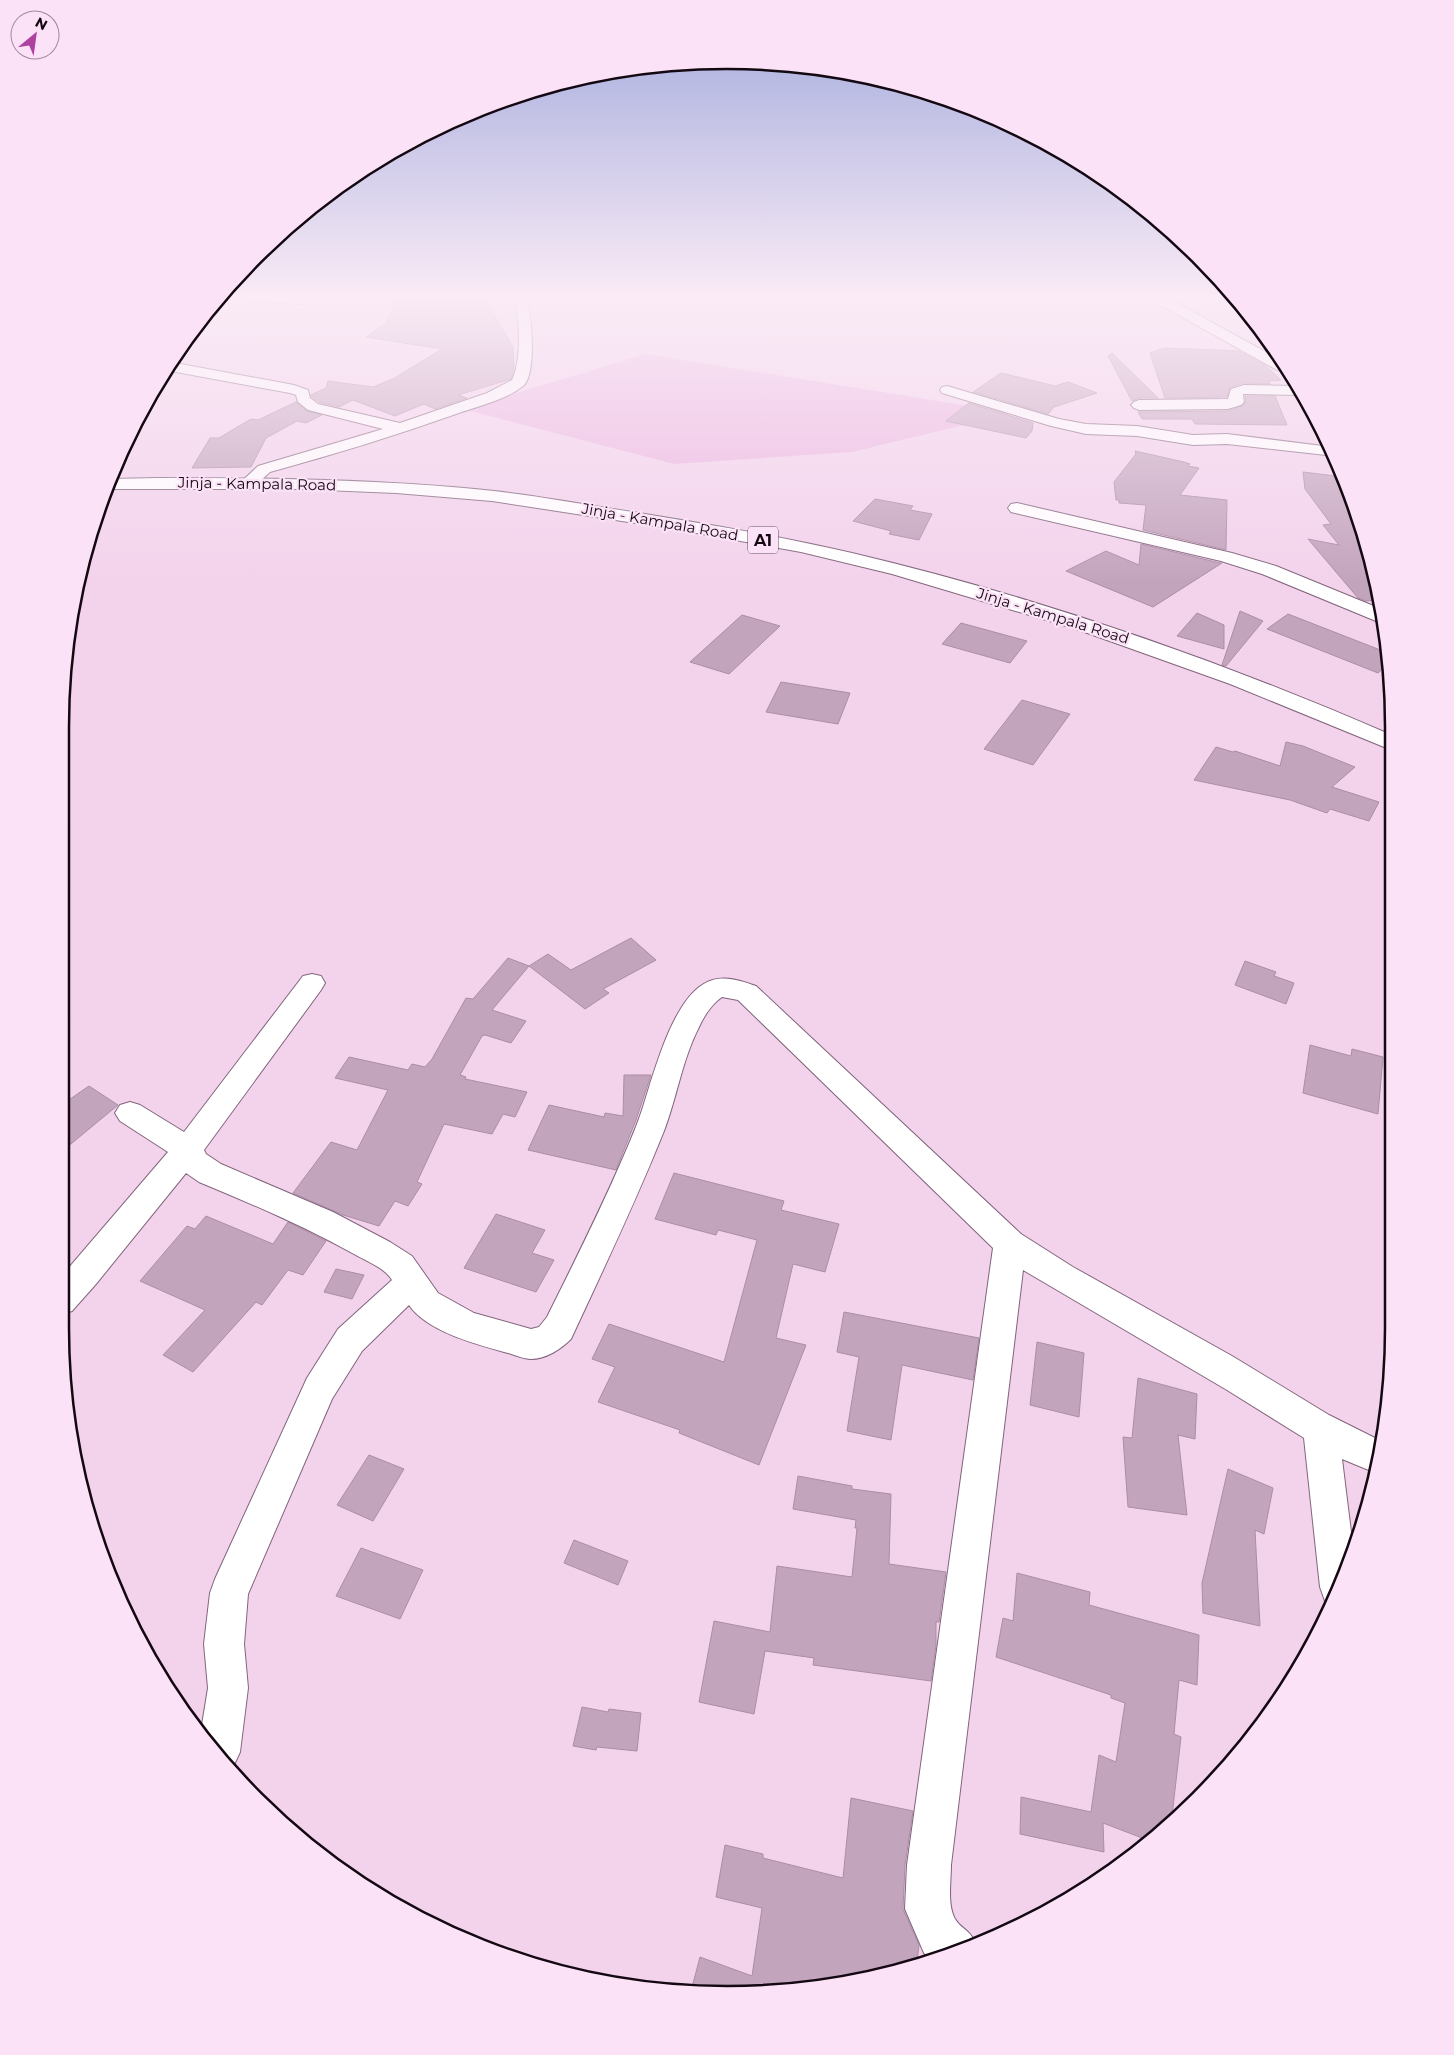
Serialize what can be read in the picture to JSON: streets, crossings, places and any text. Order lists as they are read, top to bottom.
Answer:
{
  "streets": {
    "main road": ["Jinja - Kampala Road", "A1"]
  },
  "north": "top right"
}
